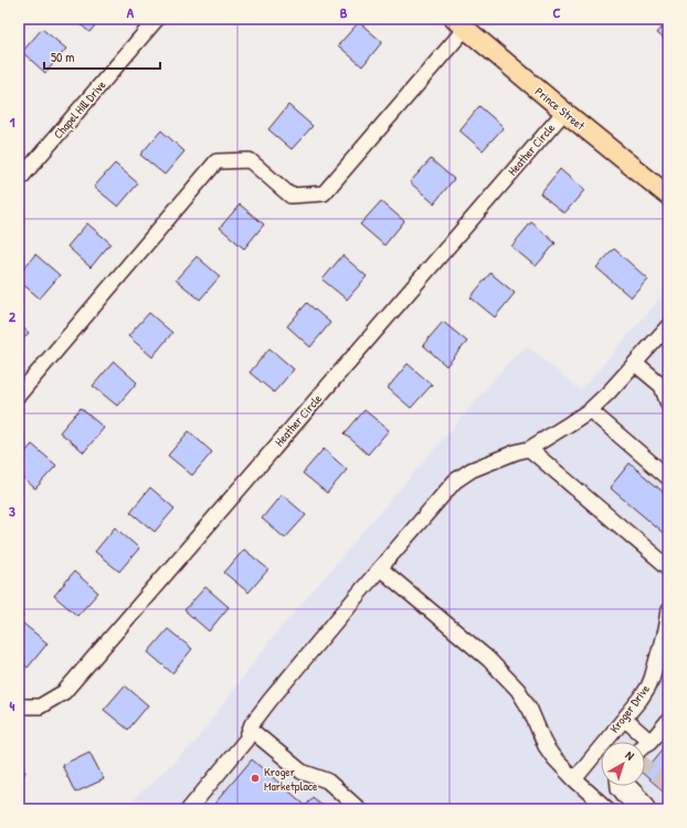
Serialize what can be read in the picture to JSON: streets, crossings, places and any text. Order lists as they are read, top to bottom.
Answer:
{
  "streets": {
    "main road": ["Prince Street"],
    "street": ["Chapel Hill Drive", "Heather Circle", "Kroger Drive"]
  },
  "crossings": [
    ["Prince Street", "Heather Circle"]
  ],
  "places": ["Kroger Marketplace"],
  "scale_bar": "50 m",
  "north": "top right",
  "grid": {
    "columns": ["A", "B", "C"],
    "rows": [
      "1",
      "2",
      "3",
      "4"
    ]
  }
}
